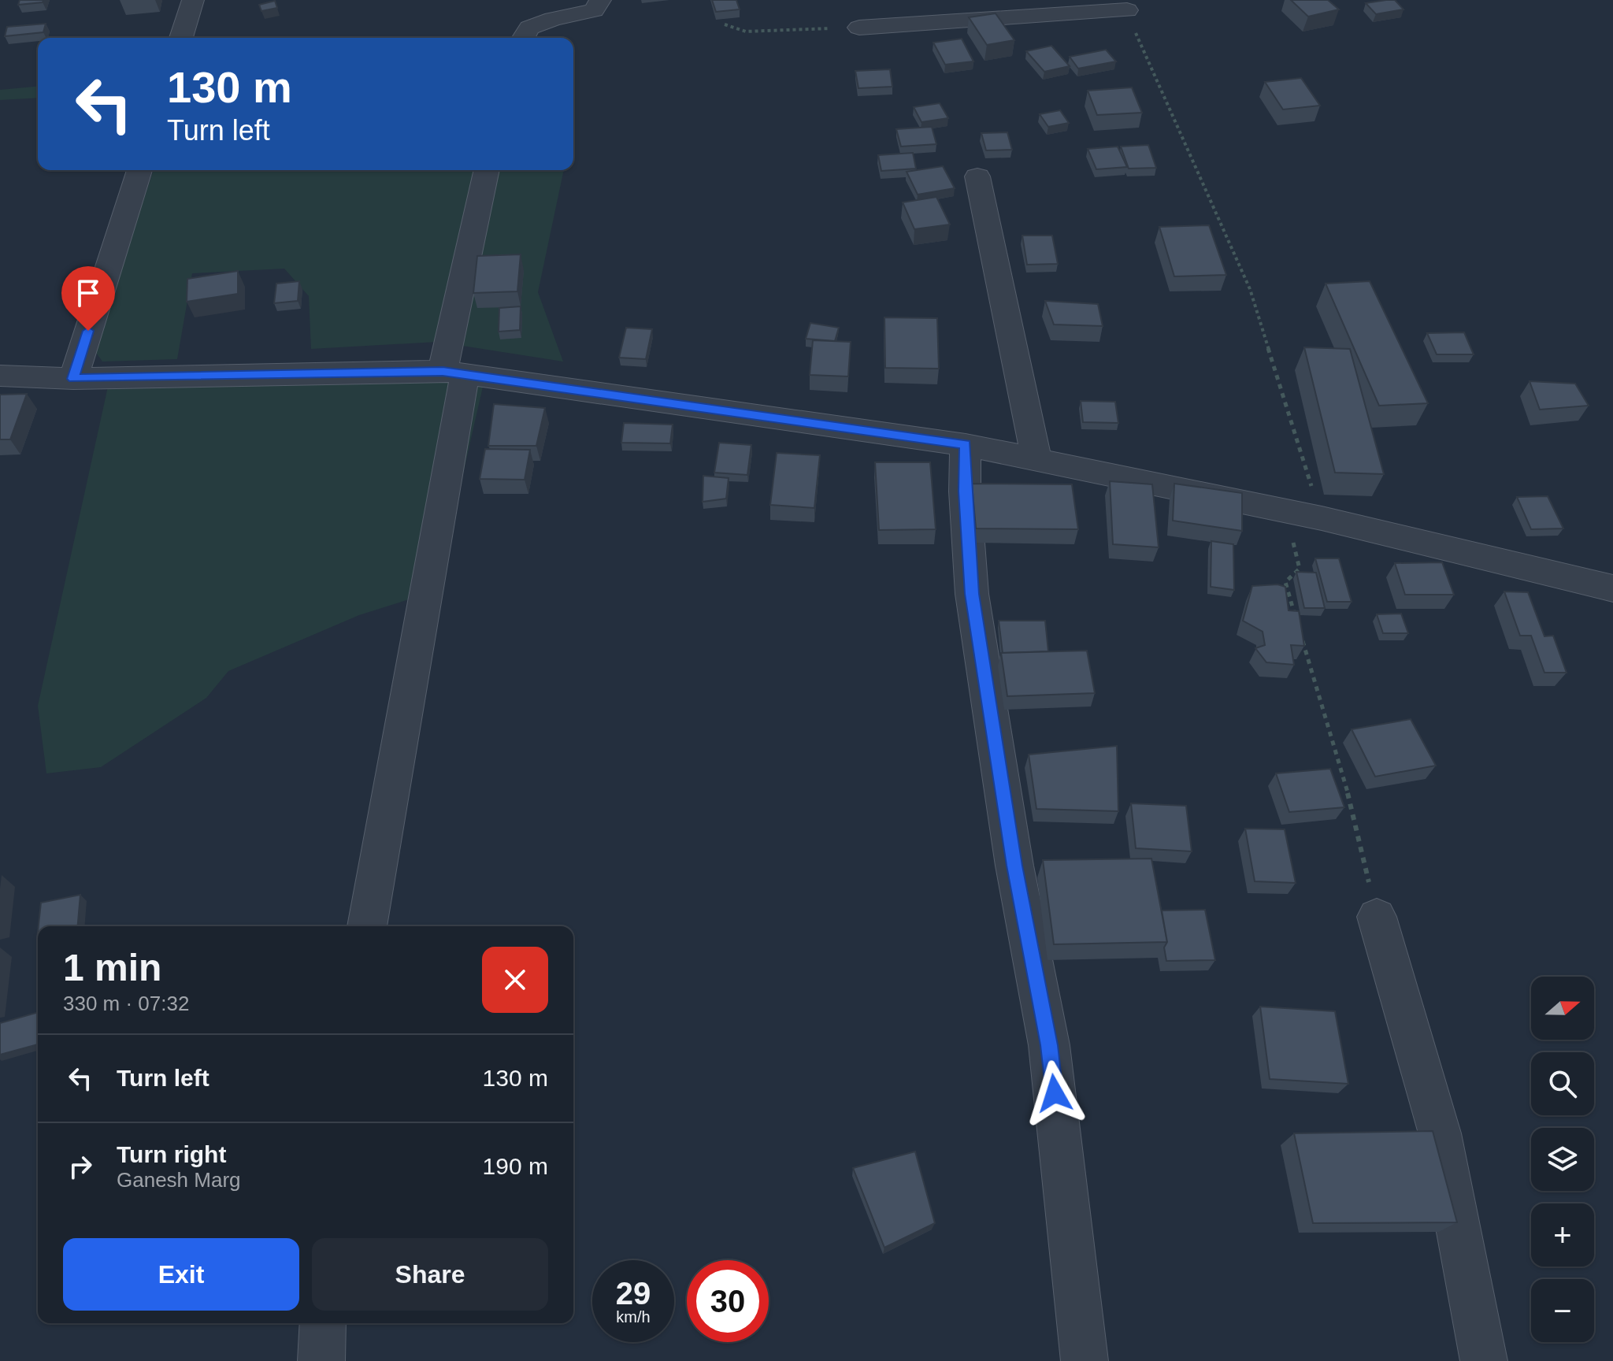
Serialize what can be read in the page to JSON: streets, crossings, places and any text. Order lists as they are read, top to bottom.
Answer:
{
  "north": "right",
  "page": {
    "turn": ["130 m", "Turn left"],
    "heading": ["1 min", "330 m · 07:32"],
    "map_buttons": ["+", "−"],
    "list": [
      {
        "name": "Turn left",
        "value": "130 m"
      },
      {
        "name": "Turn right",
        "note": "Ganesh Marg",
        "value": "190 m"
      }
    ],
    "buttons": ["Exit", "Share"],
    "speed": "29 km/h",
    "limit": "30"
  }
}
